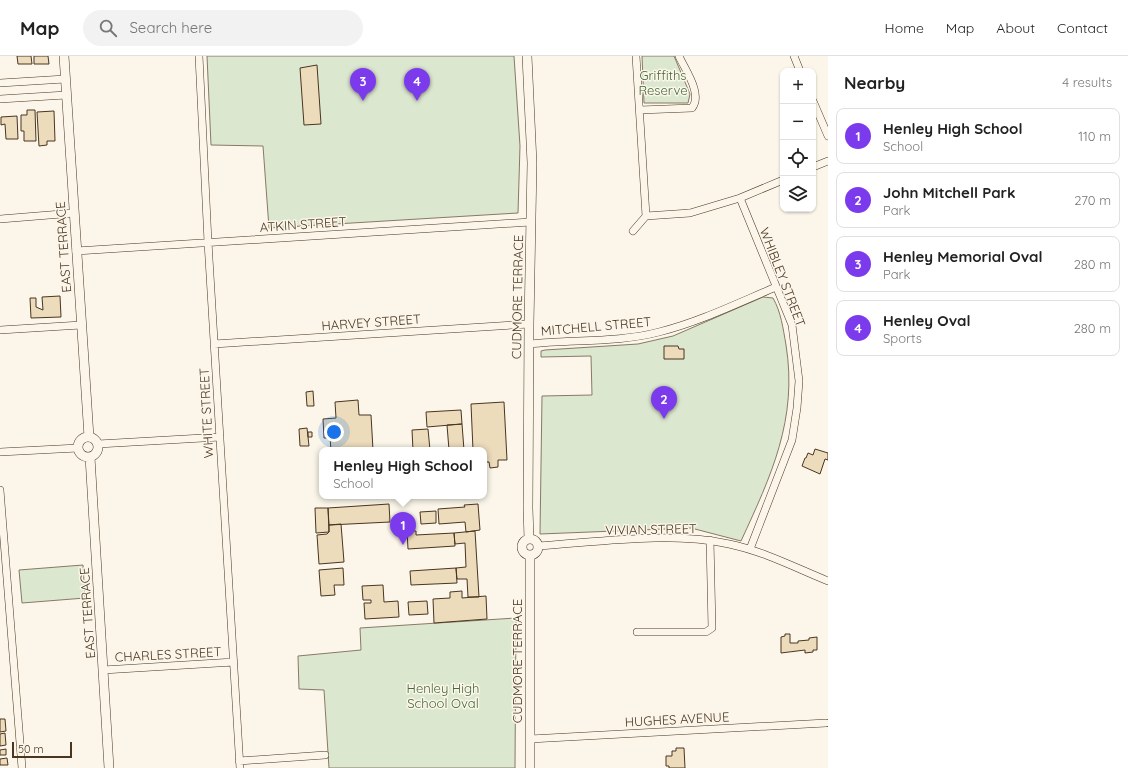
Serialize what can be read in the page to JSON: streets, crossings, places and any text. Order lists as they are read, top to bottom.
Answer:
{
  "streets": {
    "street": [
      "ATKIN STREET",
      "EAST TERRACE",
      "WHIBLEY STREET",
      "CUDMORE TERRACE",
      "HARVEY STREET",
      "MITCHELL STREET",
      "WHITE STREET",
      "VIVIAN STREET",
      "CHARLES STREET",
      "HUGHES AVENUE"
    ]
  },
  "crossings": [
    ["ATKIN STREET", "EAST TERRACE"],
    ["ATKIN STREET", "CUDMORE TERRACE"],
    ["ATKIN STREET", "WHITE STREET"],
    ["EAST TERRACE", "CHARLES STREET"],
    ["WHIBLEY STREET", "MITCHELL STREET"],
    ["WHIBLEY STREET", "VIVIAN STREET"],
    ["CUDMORE TERRACE", "HARVEY STREET"],
    ["CUDMORE TERRACE", "MITCHELL STREET"],
    ["CUDMORE TERRACE", "VIVIAN STREET"],
    ["CUDMORE TERRACE", "HUGHES AVENUE"],
    ["HARVEY STREET", "WHITE STREET"],
    ["WHITE STREET", "CHARLES STREET"]
  ],
  "parks": ["Griffiths Reserve", "Henley High School Oval"],
  "scale_bar": "50 m",
  "page": {
    "header": "Map",
    "search": "Search here",
    "nav": [
      "Home",
      "Map",
      "About",
      "Contact"
    ],
    "heading": ["Nearby", "4 results"],
    "map_buttons": ["+", "−"],
    "pins": [
      "3",
      "4",
      "2",
      "1"
    ],
    "list": [
      {
        "mark": "1",
        "name": "Henley High School",
        "note": "School",
        "value": "110 m"
      },
      {
        "mark": "2",
        "name": "John Mitchell Park",
        "note": "Park",
        "value": "270 m"
      },
      {
        "mark": "3",
        "name": "Henley Memorial Oval",
        "note": "Park",
        "value": "280 m"
      },
      {
        "mark": "4",
        "name": "Henley Oval",
        "note": "Sports",
        "value": "280 m"
      }
    ],
    "popup": ["Henley High School", "School"],
    "scale": "50 m"
  }
}
